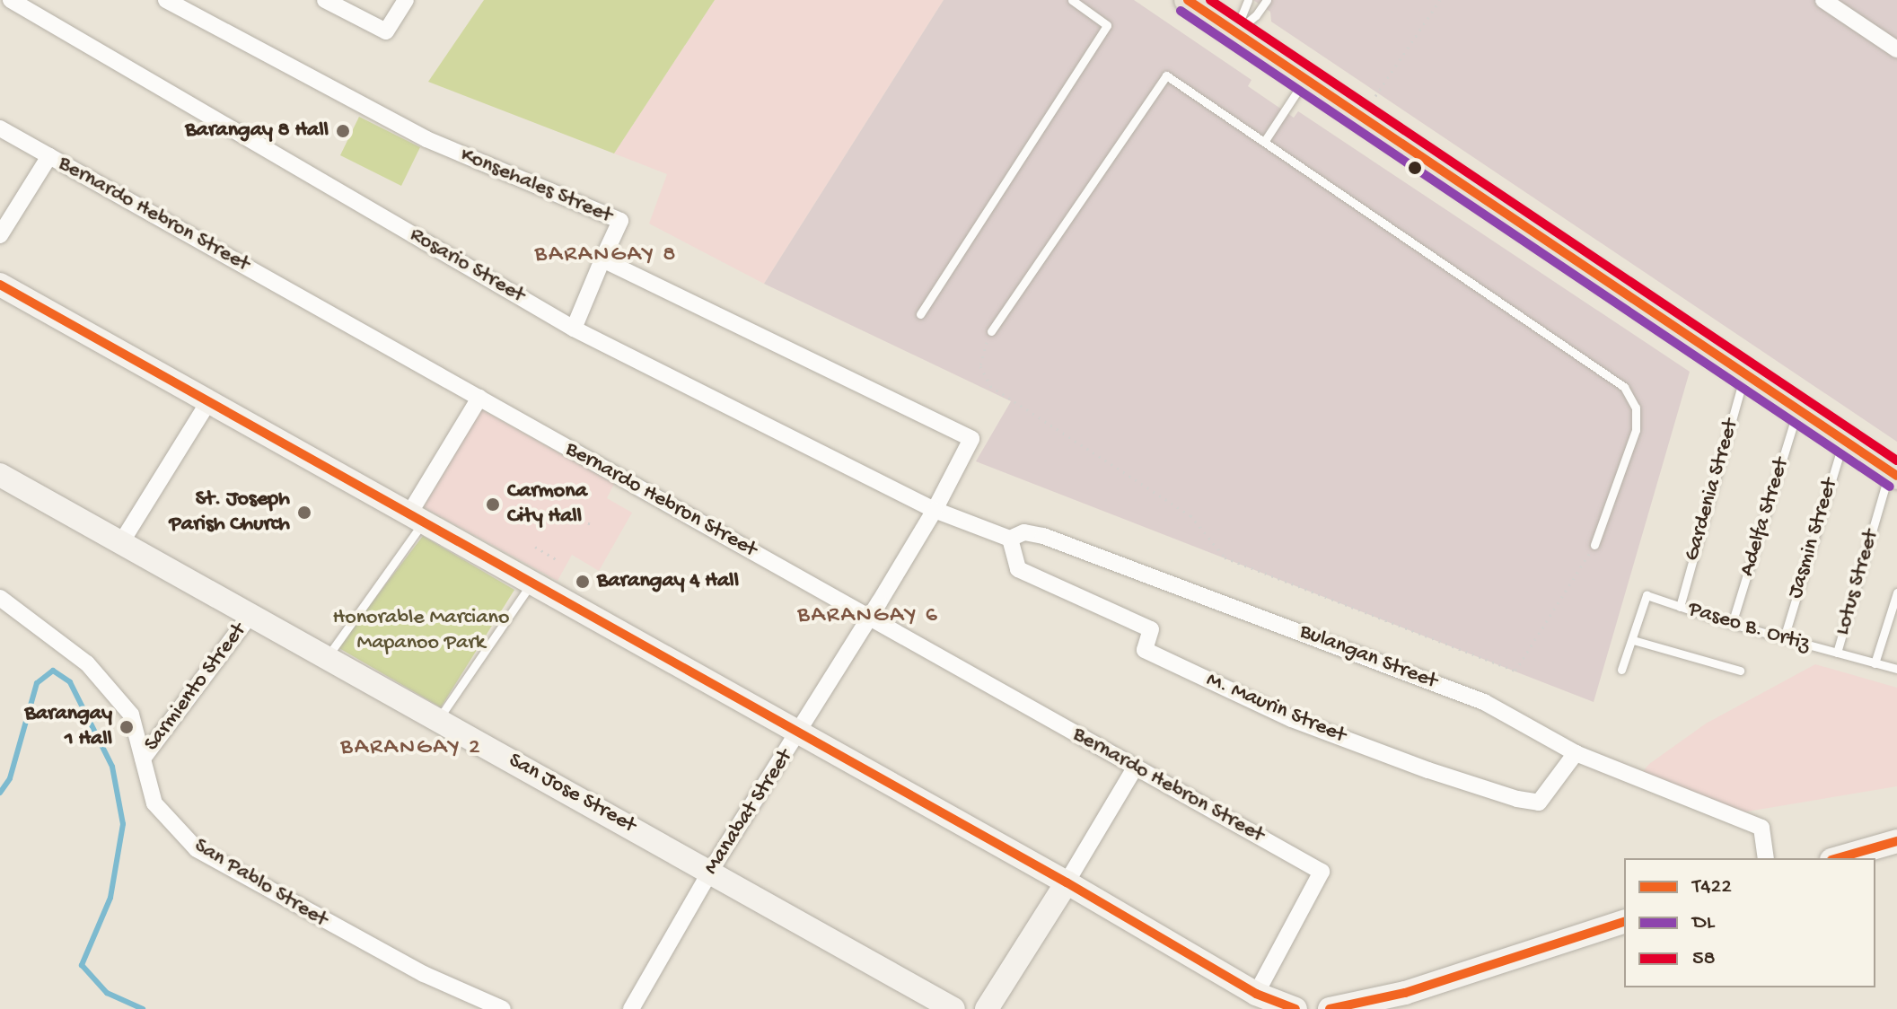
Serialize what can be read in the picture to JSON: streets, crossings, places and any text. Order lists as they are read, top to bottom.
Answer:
{
  "streets": {
    "main road": ["San Jose Street"],
    "street": [
      "Konsehales Street",
      "Bernardo Hebron Street",
      "Rosario Street",
      "Bulangan Street",
      "Sarmiento Street",
      "M. Maurin Street",
      "Manabat Street",
      "San Pablo Street"
    ],
    "lane": [
      "Gardenia Street",
      "Adelfa Street",
      "Jasmin Street",
      "Lotus Street",
      "Paseo B. Ortiz"
    ]
  },
  "crossings": [
    ["Konsehales Street", "Manabat Street"],
    ["Bernardo Hebron Street", "Manabat Street"],
    ["Rosario Street", "Bulangan Street"],
    ["Rosario Street", "Manabat Street"],
    ["Gardenia Street", "Paseo B. Ortiz"],
    ["Adelfa Street", "Paseo B. Ortiz"],
    ["Jasmin Street", "Paseo B. Ortiz"],
    ["Lotus Street", "Paseo B. Ortiz"],
    ["Bulangan Street", "M. Maurin Street"],
    ["Bulangan Street", "Manabat Street"],
    ["Sarmiento Street", "San Jose Street"],
    ["Sarmiento Street", "San Pablo Street"],
    ["San Jose Street", "Manabat Street"]
  ],
  "districts": ["BARANGAY 8", "BARANGAY 6", "BARANGAY 2"],
  "parks": ["Honorable Marciano Mapanoo Park"],
  "places": [
    "Barangay 8 Hall",
    "Carmona City Hall",
    "St. Joseph Parish Church",
    "Barangay 4 Hall",
    "Barangay 1 Hall"
  ],
  "lines": ["transit line T422", "transit line 58", "transit line DL"],
  "legend": ["T422", "DL", "58"]
}
